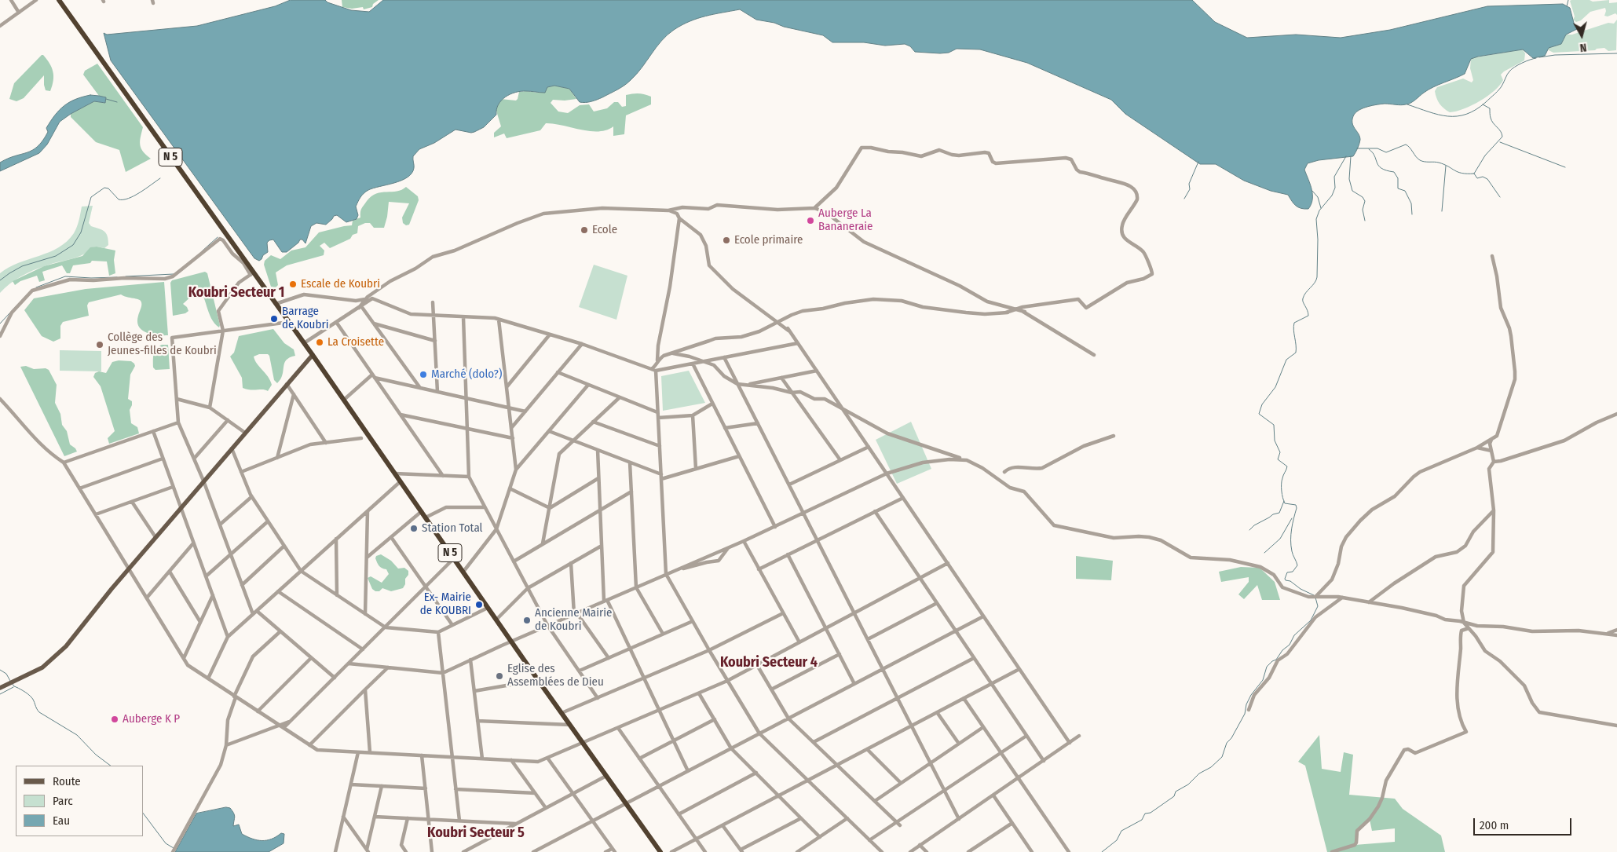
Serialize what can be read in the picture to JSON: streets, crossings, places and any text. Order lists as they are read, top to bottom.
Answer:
{
  "streets": {
    "highway": ["N 5"]
  },
  "districts": ["Koubri Secteur 1", "Koubri Secteur 4", "Koubri Secteur 5"],
  "places": [
    "Auberge La Bananeraie",
    "Ecole",
    "Ecole primaire",
    "Escale de Koubri",
    "Barrage de Koubri",
    "La Croisette",
    "Collège des Jeunes-filles de Koubri",
    "Marché (dolo?)",
    "Station Total",
    "Ex- Mairie de KOUBRI",
    "Ancienne Mairie de Koubri",
    "Eglise des Assemblées de Dieu",
    "Auberge K P"
  ],
  "legend": ["Route", "Parc", "Eau"],
  "scale_bar": "200 m",
  "north": "bottom"
}
